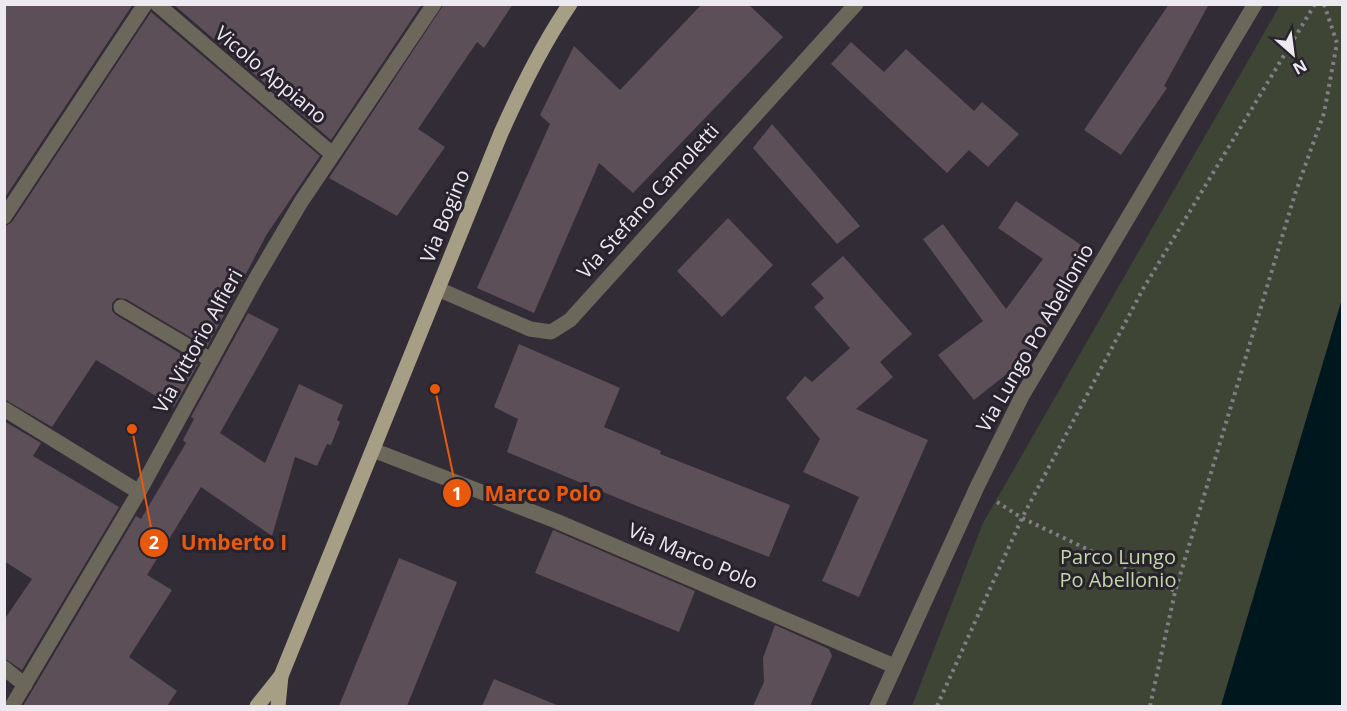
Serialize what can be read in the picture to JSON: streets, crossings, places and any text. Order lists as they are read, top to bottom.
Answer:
{
  "streets": {
    "main road": ["Via Bogino"],
    "street": [
      "Vicolo Appiano",
      "Via Stefano Camoletti",
      "Via Lungo Po Abellonio",
      "Via Vittorio Alfieri",
      "Via Marco Polo"
    ]
  },
  "crossings": [
    ["Vicolo Appiano", "Via Vittorio Alfieri"],
    ["Via Stefano Camoletti", "Via Bogino"],
    ["Via Bogino", "Via Marco Polo"],
    ["Via Lungo Po Abellonio", "Via Marco Polo"]
  ],
  "parks": ["Parco Lungo Po Abellonio"],
  "places": ["Marco Polo", "Umberto I"],
  "north": "bottom right"
}
